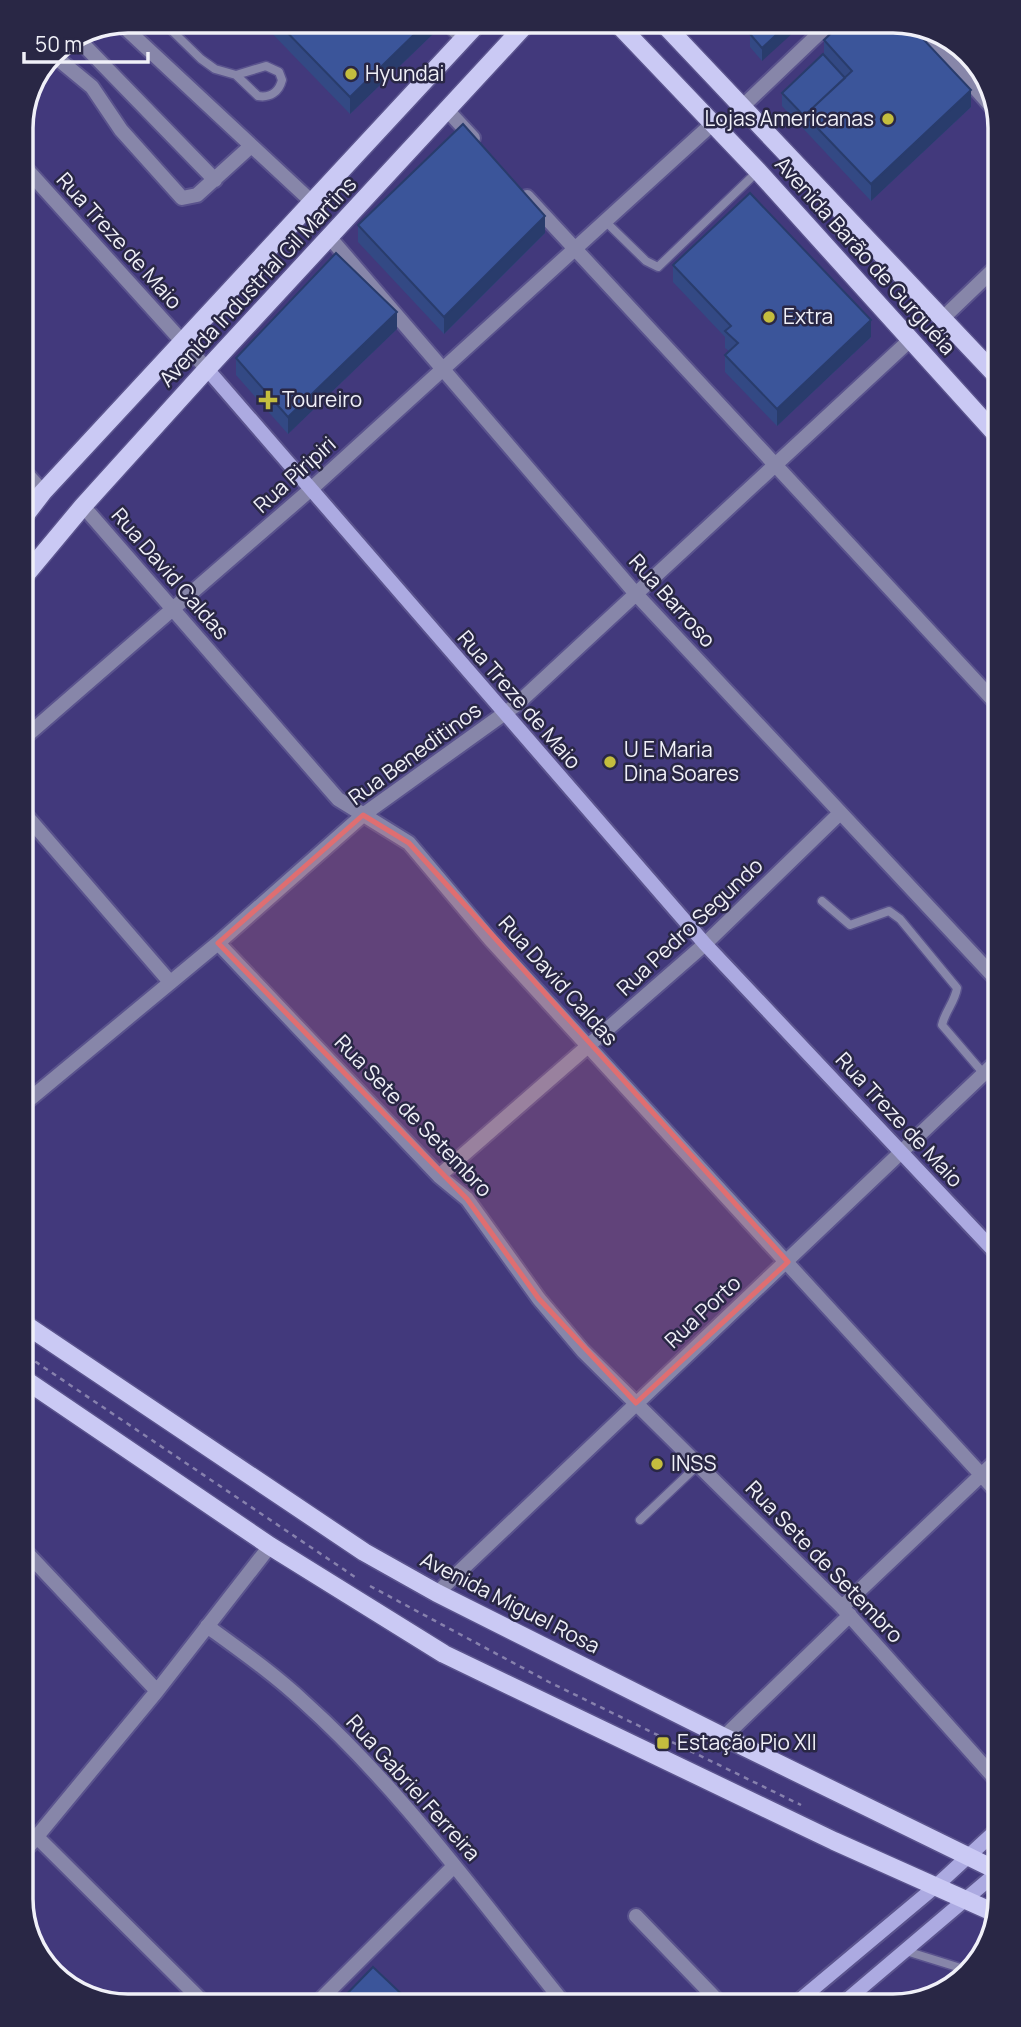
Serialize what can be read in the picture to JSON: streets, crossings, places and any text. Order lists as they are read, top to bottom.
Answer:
{
  "streets": {
    "main road": ["Avenida Barão de Gurguéia", "Avenida Industrial Gil Martins", "Avenida Miguel Rosa"],
    "street": [
      "Rua Treze de Maio",
      "Rua Piripiri",
      "Rua David Caldas",
      "Rua Barroso",
      "Rua Beneditinos",
      "Rua Pedro Segundo",
      "Rua Sete de Setembro",
      "Rua Porto",
      "Rua Gabriel Ferreira"
    ]
  },
  "crossings": [
    ["Rua Treze de Maio", "Avenida Industrial Gil Martins"],
    ["Rua Treze de Maio", "Rua Piripiri"],
    ["Rua Treze de Maio", "Rua Beneditinos"],
    ["Rua Treze de Maio", "Rua Pedro Segundo"],
    ["Rua Treze de Maio", "Rua Porto"],
    ["Avenida Barão de Gurguéia", "Rua Piripiri"],
    ["Avenida Barão de Gurguéia", "Rua Beneditinos"],
    ["Avenida Industrial Gil Martins", "Rua David Caldas"],
    ["Avenida Industrial Gil Martins", "Rua Barroso"],
    ["Rua Piripiri", "Rua David Caldas"],
    ["Rua Piripiri", "Rua Barroso"],
    ["Rua David Caldas", "Rua Beneditinos"],
    ["Rua David Caldas", "Rua Pedro Segundo"],
    ["Rua David Caldas", "Rua Porto"],
    ["Rua Barroso", "Rua Beneditinos"],
    ["Rua Barroso", "Rua Pedro Segundo"],
    ["Rua Beneditinos", "Rua Sete de Setembro"],
    ["Rua Pedro Segundo", "Rua Sete de Setembro"],
    ["Rua Sete de Setembro", "Rua Porto"],
    ["Rua Porto", "Avenida Miguel Rosa"]
  ],
  "places": {
    "other": [
      "Hyundai",
      "Lojas Americanas",
      "Extra",
      "U E Maria Dina Soares",
      "INSS"
    ],
    "health": ["Toureiro"],
    "transit": ["Estação Pio XII"]
  },
  "scale_bar": "50 m"
}
